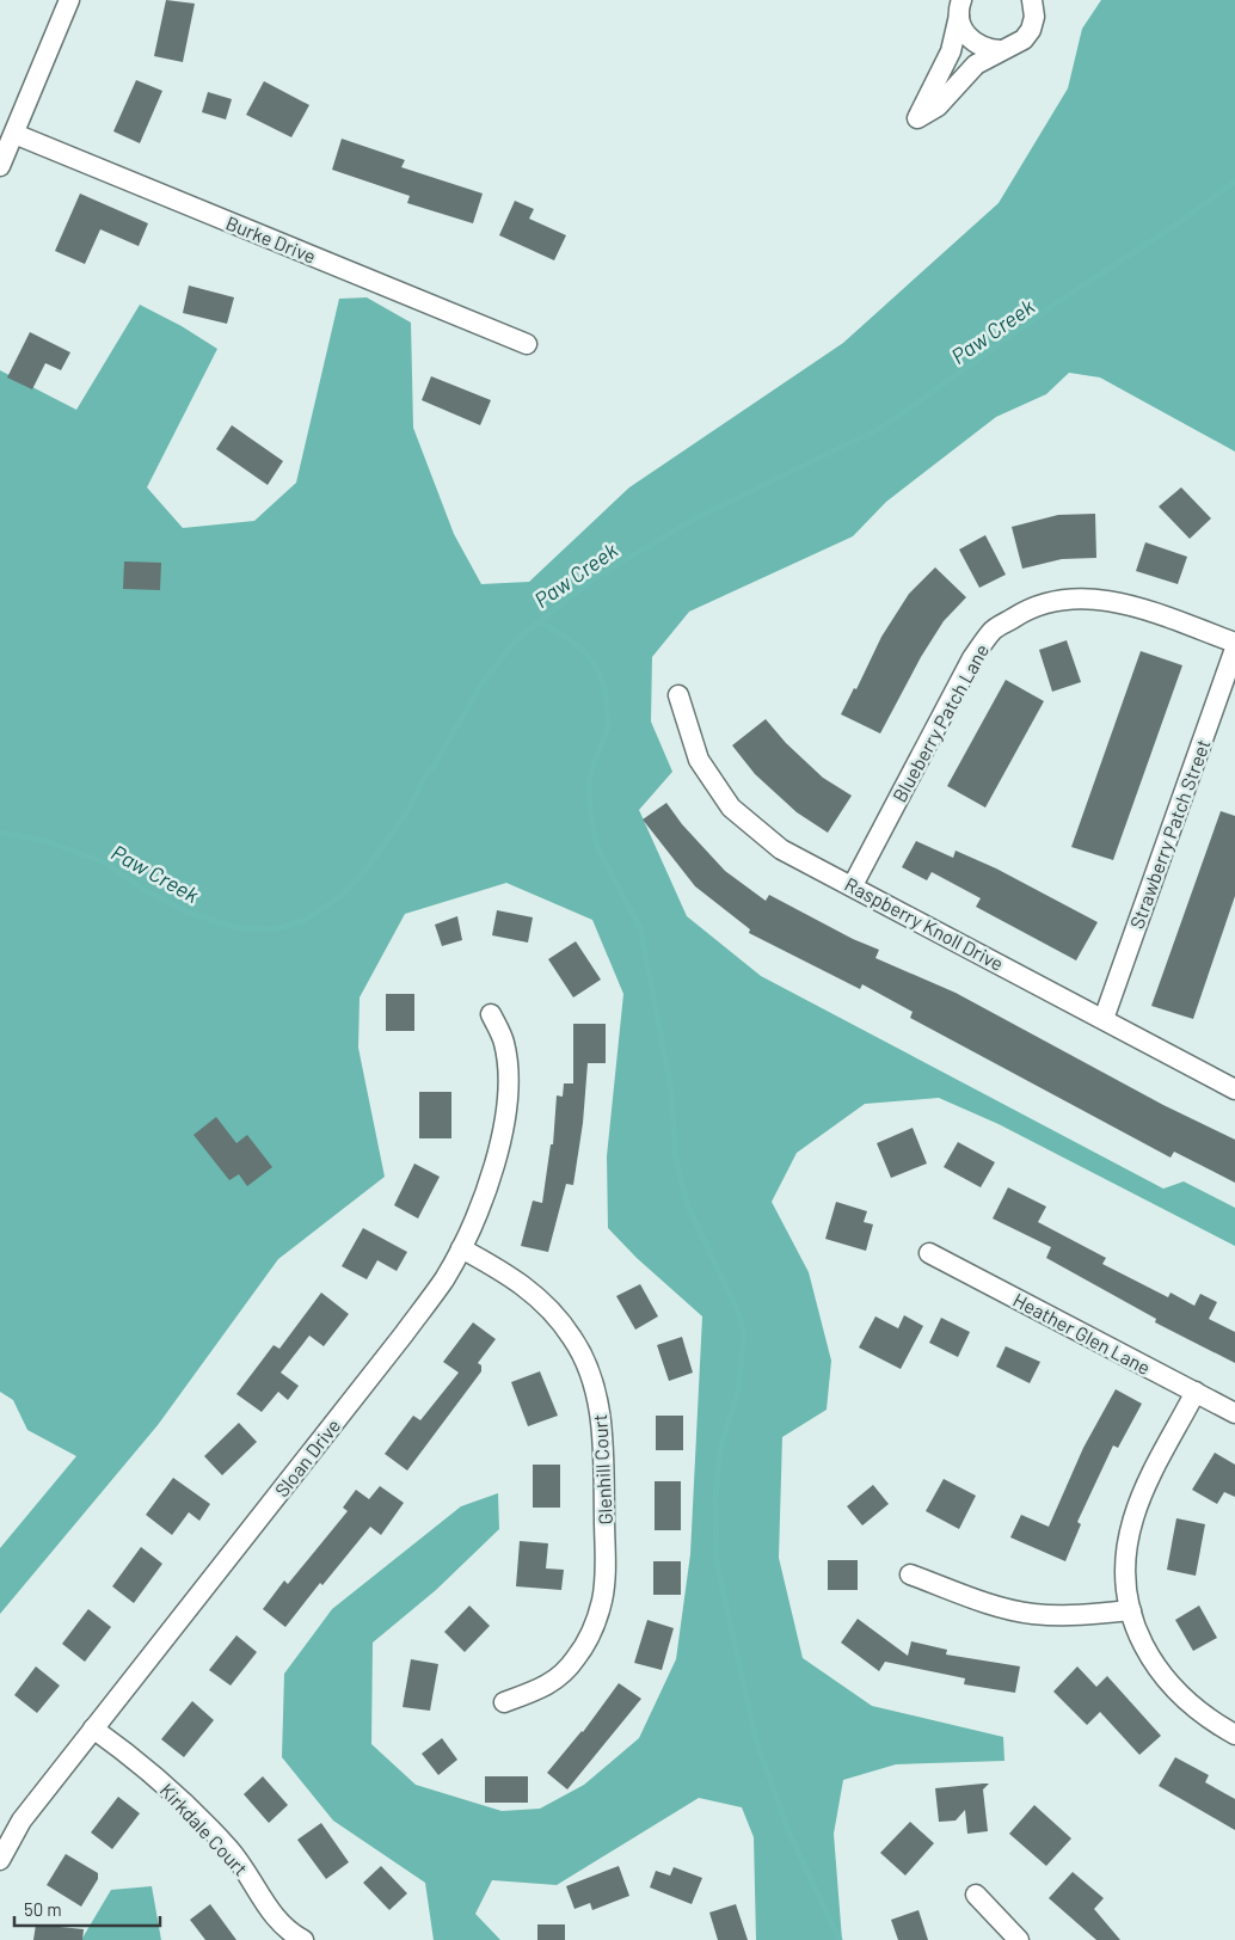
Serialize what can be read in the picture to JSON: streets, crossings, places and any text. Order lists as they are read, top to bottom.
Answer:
{
  "streets": {
    "street": [
      "Burke Drive",
      "Blueberry Patch Lane",
      "Strawberry Patch Street",
      "Raspberry Knoll Drive",
      "Heather Glen Lane",
      "Sloan Drive",
      "Glenhill Court",
      "Kirkdale Court"
    ]
  },
  "crossings": [
    ["Blueberry Patch Lane", "Raspberry Knoll Drive"],
    ["Strawberry Patch Street", "Raspberry Knoll Drive"],
    ["Sloan Drive", "Glenhill Court"],
    ["Sloan Drive", "Kirkdale Court"]
  ],
  "water": ["Paw Creek"],
  "scale_bar": "50 m"
}
